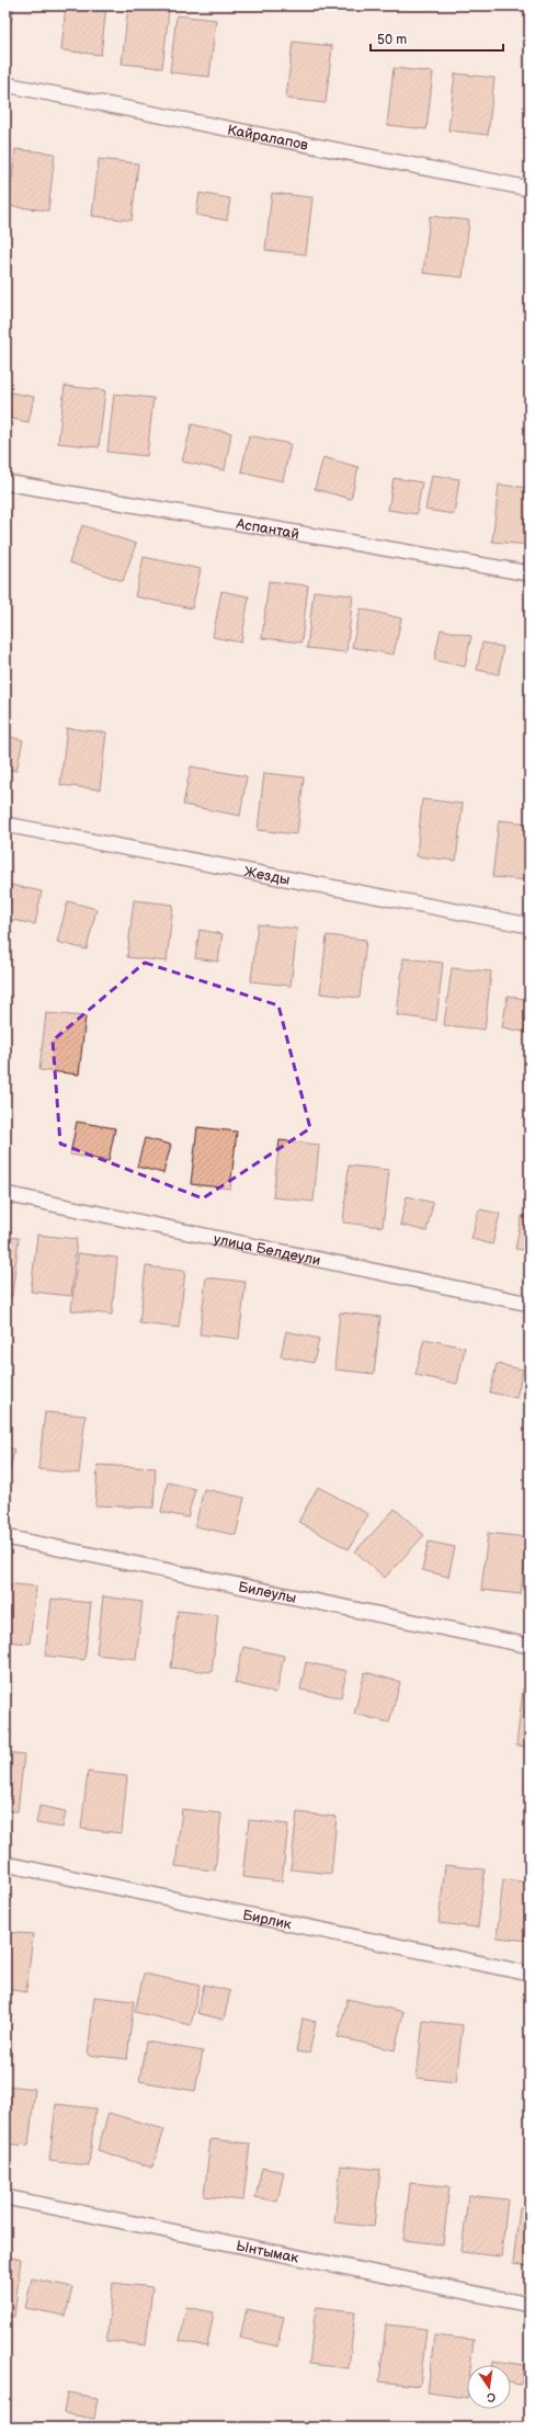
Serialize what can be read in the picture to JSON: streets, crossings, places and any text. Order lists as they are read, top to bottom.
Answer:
{
  "streets": {
    "street": [
      "Кайралапов",
      "Аспантай",
      "Жезды",
      "улица Белдеули",
      "Билеулы",
      "Бирлик",
      "Ынтымак"
    ]
  },
  "scale_bar": "50 m",
  "north": "bottom"
}
